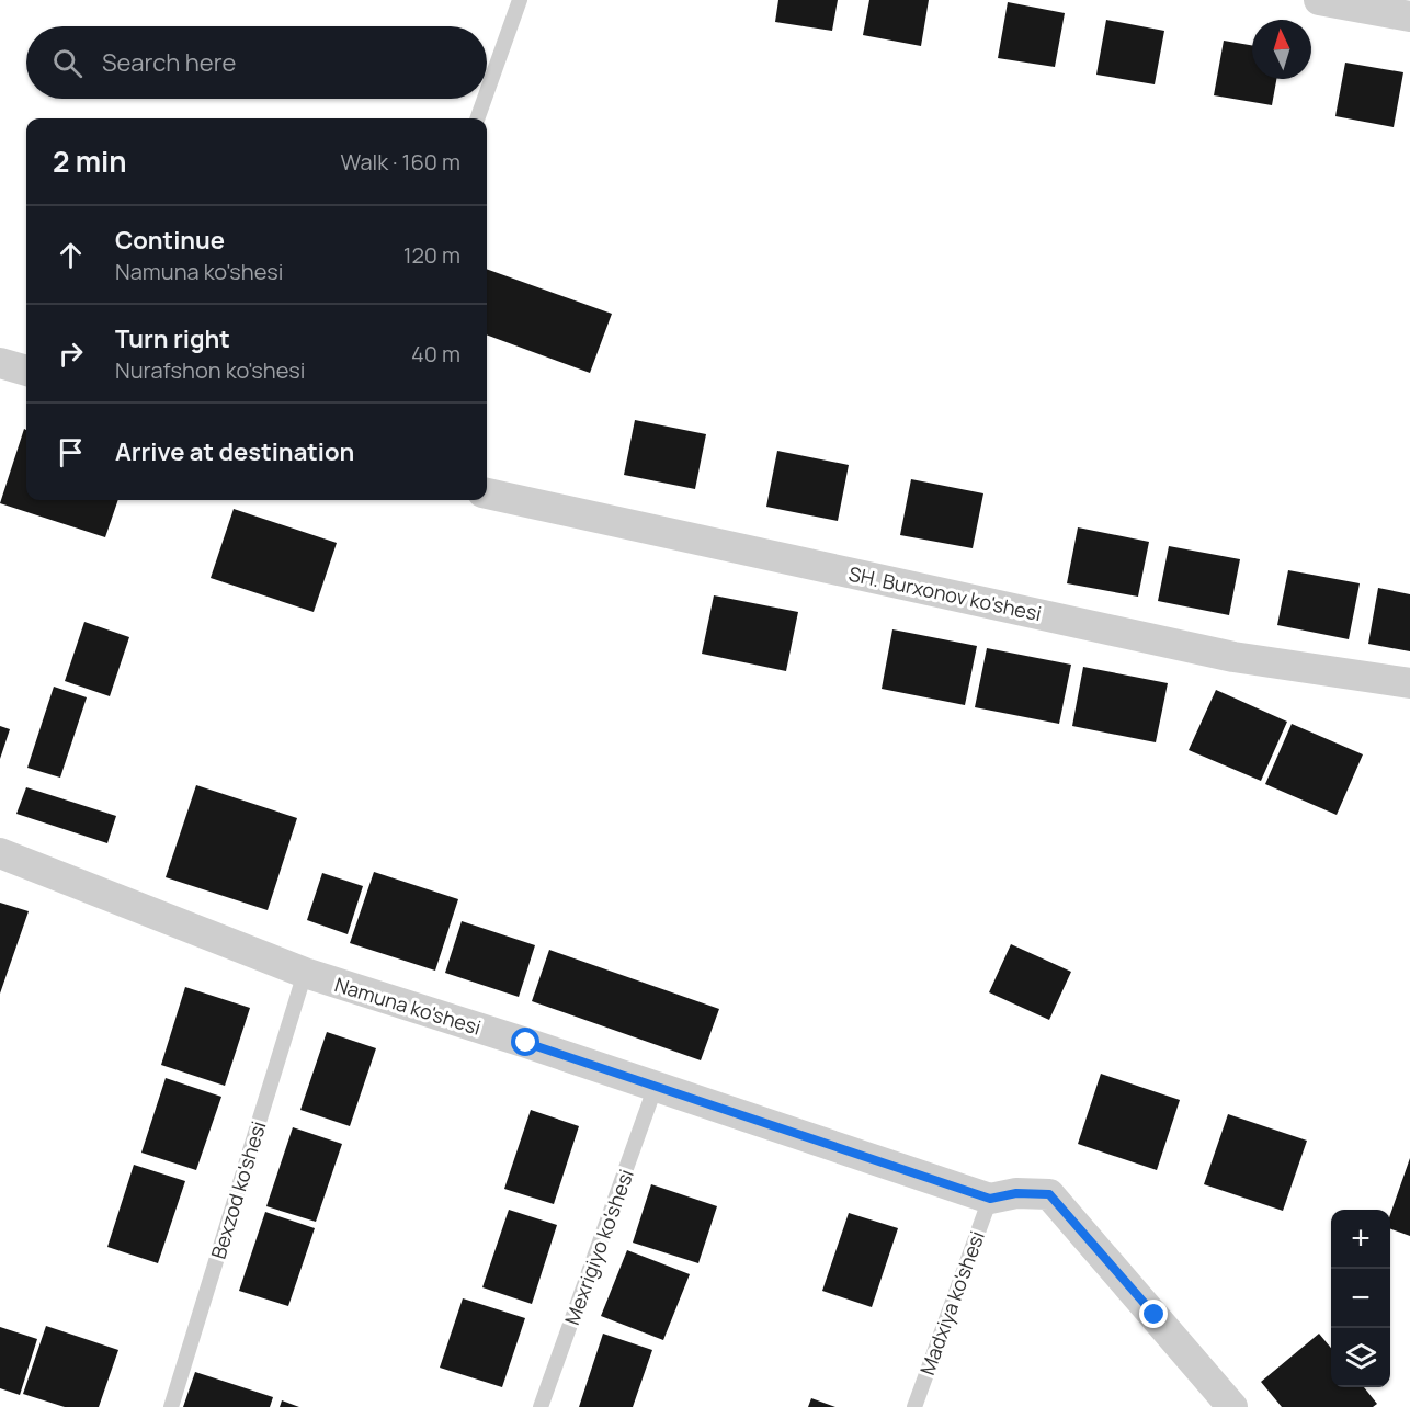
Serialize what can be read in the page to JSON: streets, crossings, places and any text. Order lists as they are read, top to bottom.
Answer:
{
  "streets": {
    "street": ["SH. Burxonov ko'shesi", "Namuna ko'shesi"],
    "lane": ["Bexzod ko'shesi", "Mexrigiyo ko'shesi", "Madxiya ko'shesi"]
  },
  "crossings": [
    ["Namuna ko'shesi", "Bexzod ko'shesi"],
    ["Namuna ko'shesi", "Mexrigiyo ko'shesi"],
    ["Namuna ko'shesi", "Madxiya ko'shesi"]
  ],
  "north": "top",
  "page": {
    "search": "Search here",
    "heading": ["2 min", "Walk · 160 m"],
    "list": [
      ["Continue", "Namuna ko'shesi", "120 m"],
      ["Turn right", "Nurafshon ko'shesi", "40 m"],
      "Arrive at destination"
    ],
    "map_buttons": ["+", "−"]
  }
}
